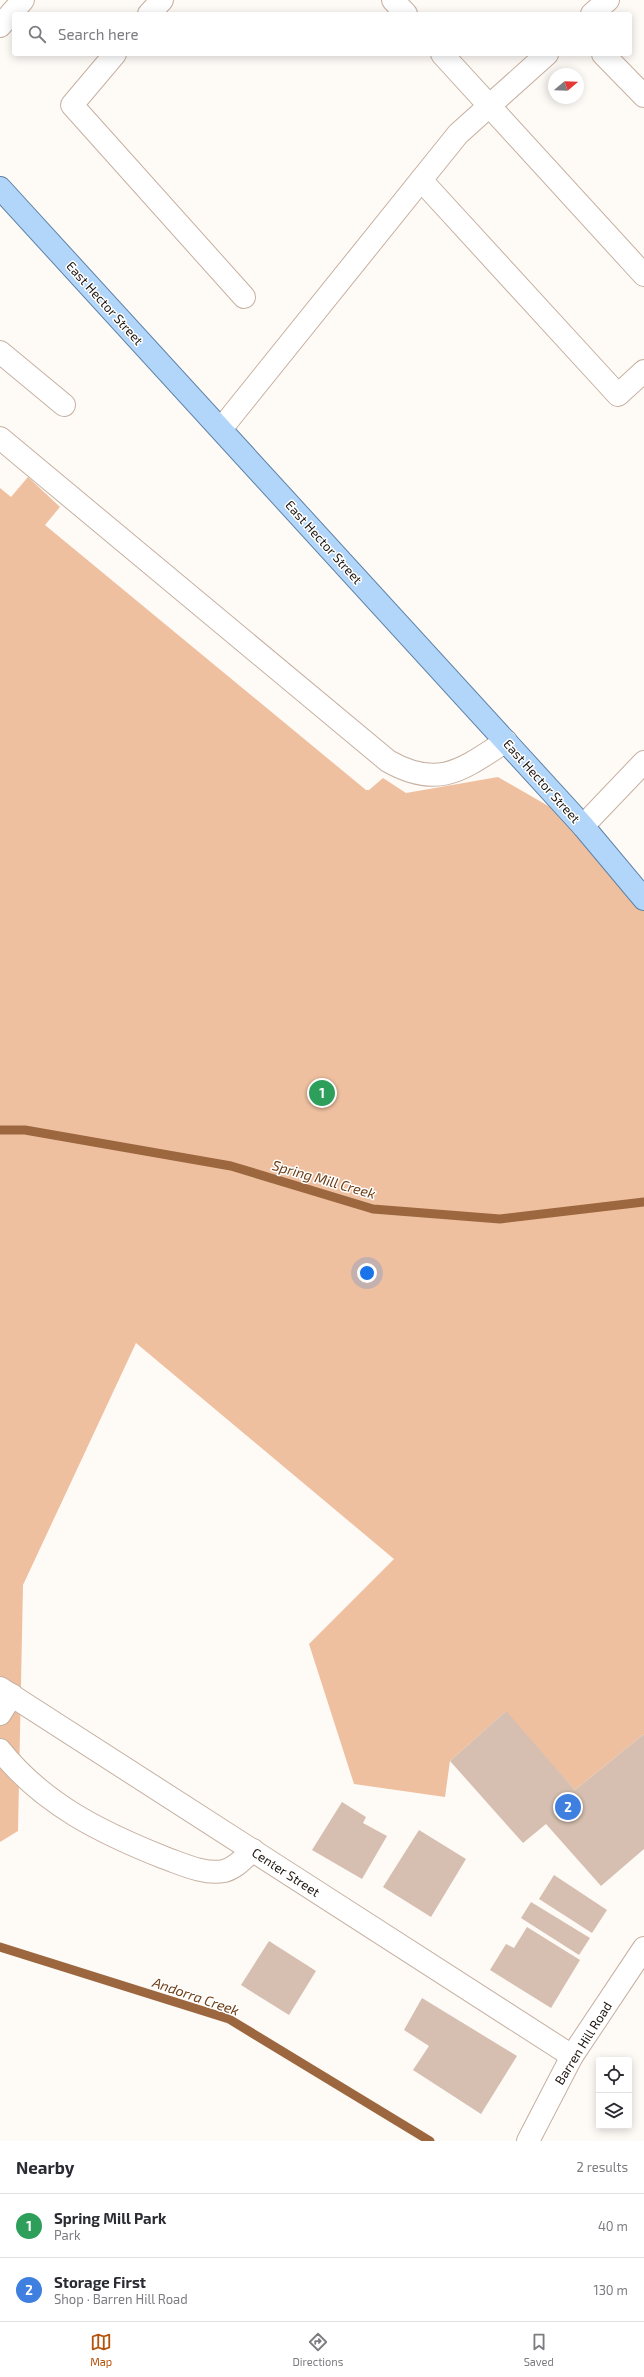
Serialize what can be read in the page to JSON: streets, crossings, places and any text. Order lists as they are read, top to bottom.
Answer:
{
  "streets": {
    "main road": ["East Hector Street"],
    "street": ["Center Street", "Barren Hill Road"]
  },
  "crossings": [
    ["Center Street", "Barren Hill Road"]
  ],
  "water": ["Spring Mill Creek", "Andorra Creek"],
  "north": "right",
  "page": {
    "search": "Search here",
    "pins": ["1", "2"],
    "heading": ["Nearby", "2 results"],
    "list": [
      {
        "mark": "1",
        "name": "Spring Mill Park",
        "note": "Park",
        "value": "40 m"
      },
      {
        "mark": "2",
        "name": "Storage First",
        "note": "Shop · Barren Hill Road",
        "value": "130 m"
      }
    ],
    "nav": ["Map", "Directions", "Saved"]
  }
}
